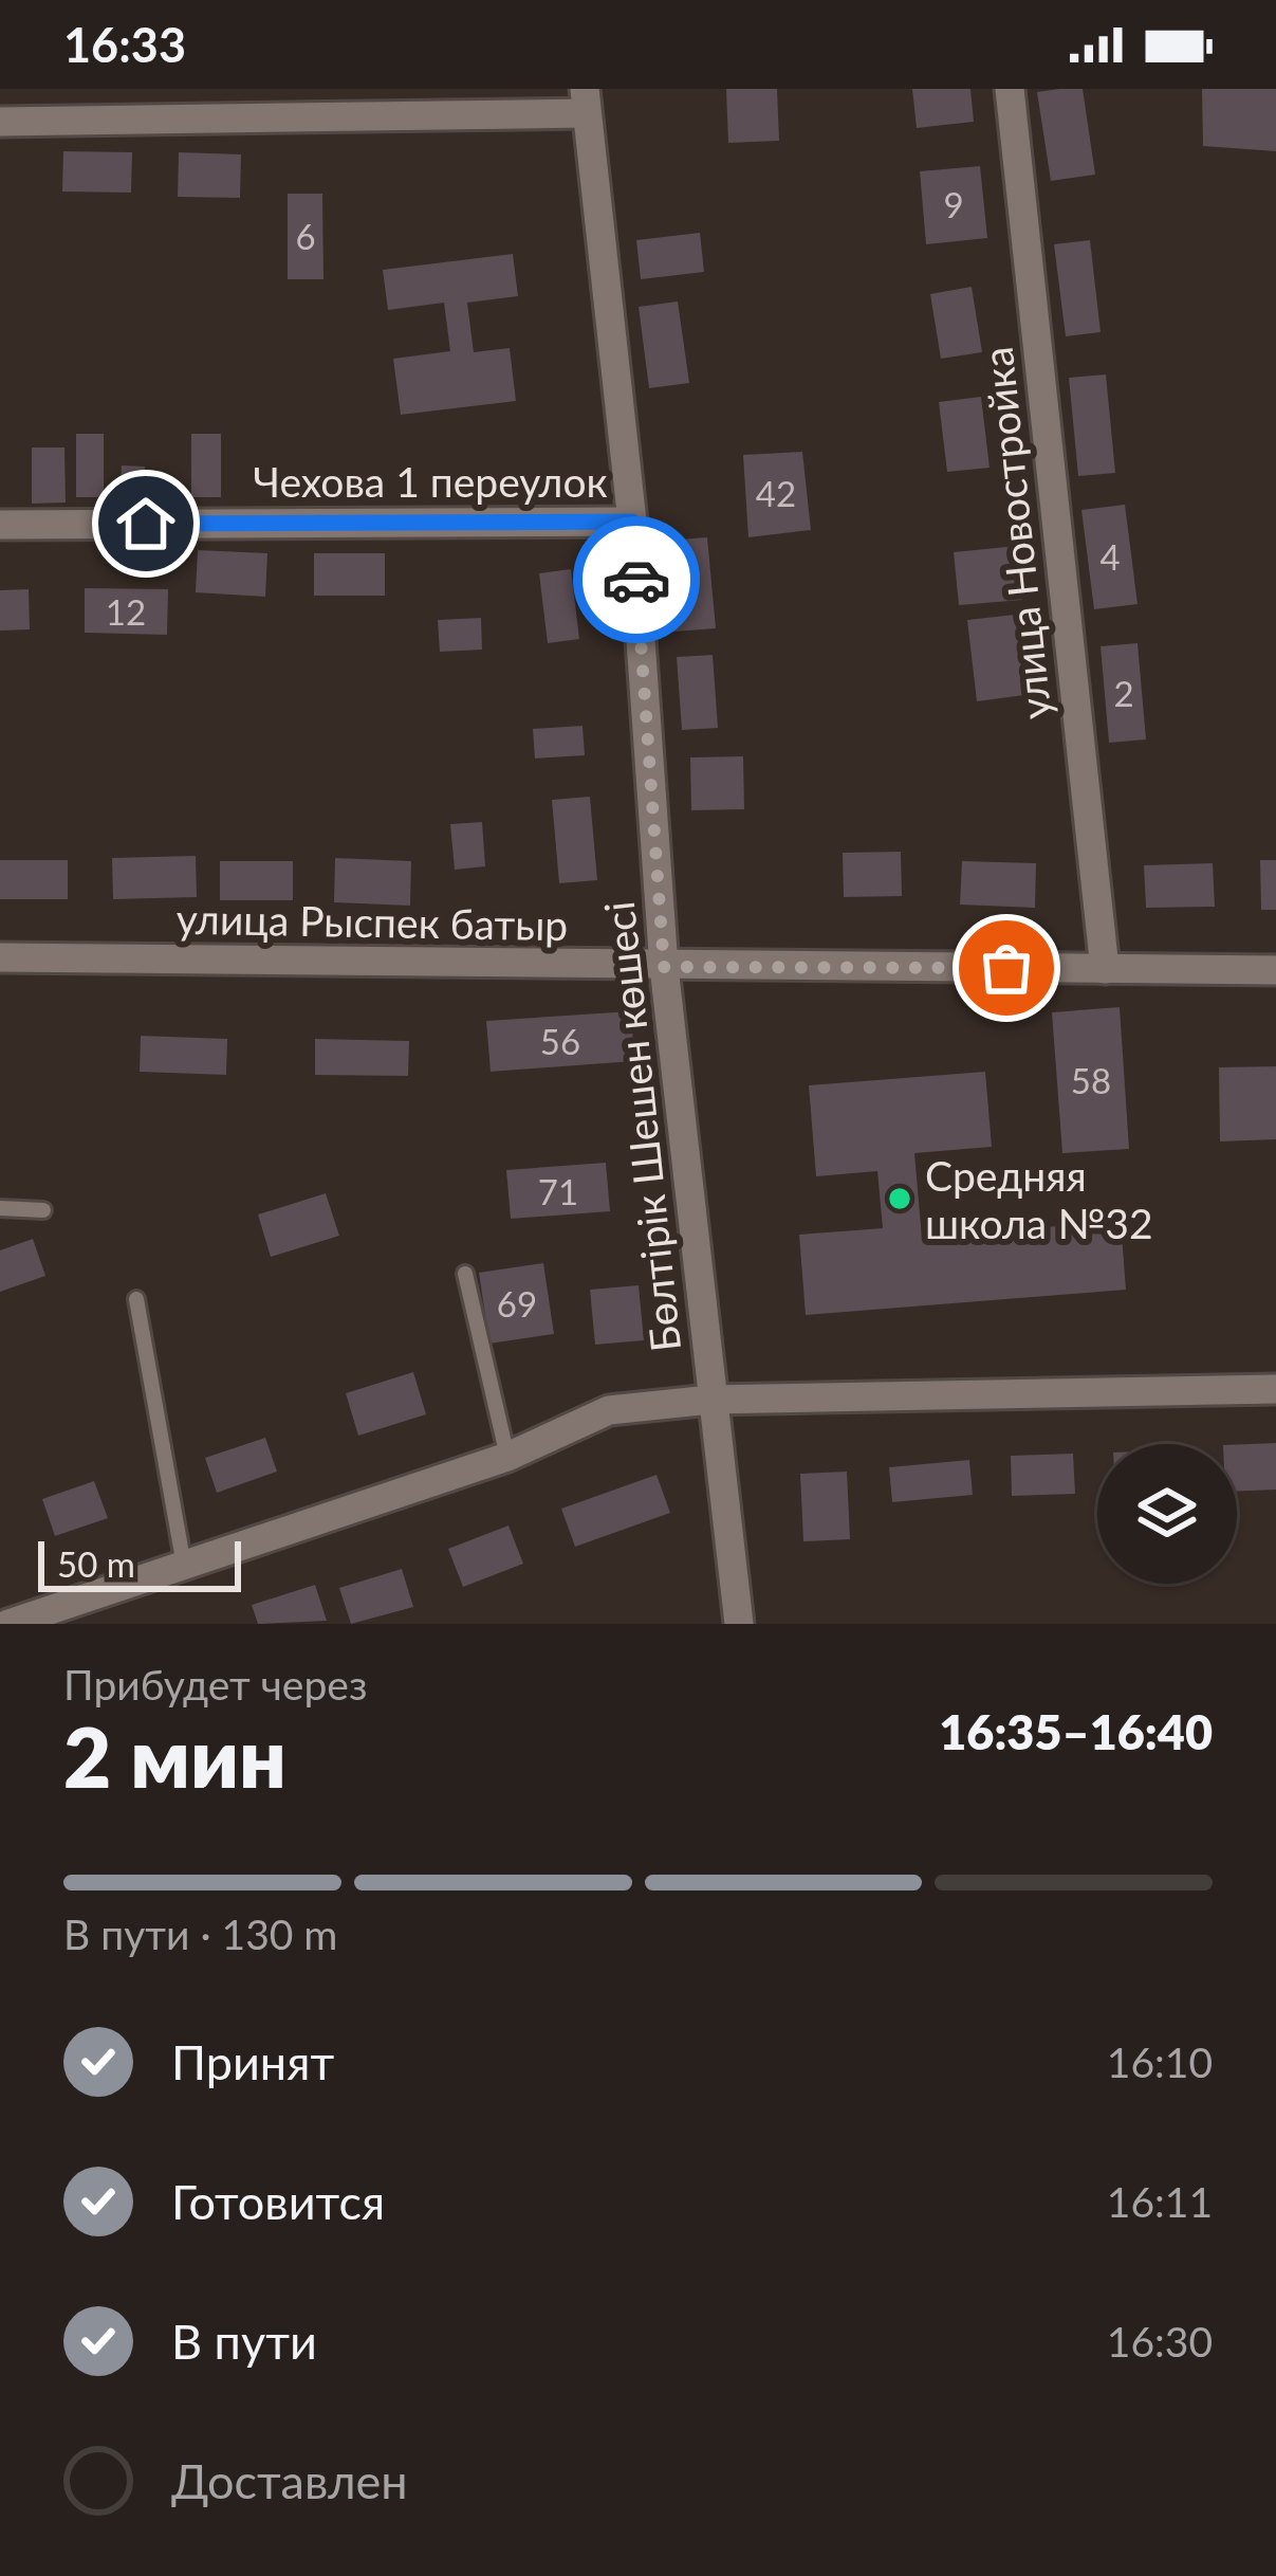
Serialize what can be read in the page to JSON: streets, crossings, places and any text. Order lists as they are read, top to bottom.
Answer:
{
  "streets": {
    "street": [
      "Чехова 1 переулок",
      "улица Новостройка",
      "улица Рыспек батыр",
      "Бөлтірік Шешен көшесі"
    ]
  },
  "crossings": [
    ["Чехова 1 переулок", "Бөлтірік Шешен көшесі"],
    ["улица Новостройка", "улица Рыспек батыр"],
    ["улица Рыспек батыр", "Бөлтірік Шешен көшесі"]
  ],
  "places": ["Средняя школа №32"],
  "house_numbers": [
    "9",
    "6",
    "42",
    "4",
    "12",
    "2",
    "56",
    "58",
    "71",
    "69"
  ],
  "scale_bar": "50 m",
  "page": {
    "status": "16:33",
    "scale": "50 m",
    "heading": ["2 мин", "Прибудет через", "16:35–16:40"],
    "bar": "В пути · 130 m",
    "list": [
      ["Принят", "16:10"],
      ["Готовится", "16:11"],
      ["В пути", "16:30"],
      "Доставлен"
    ]
  }
}
